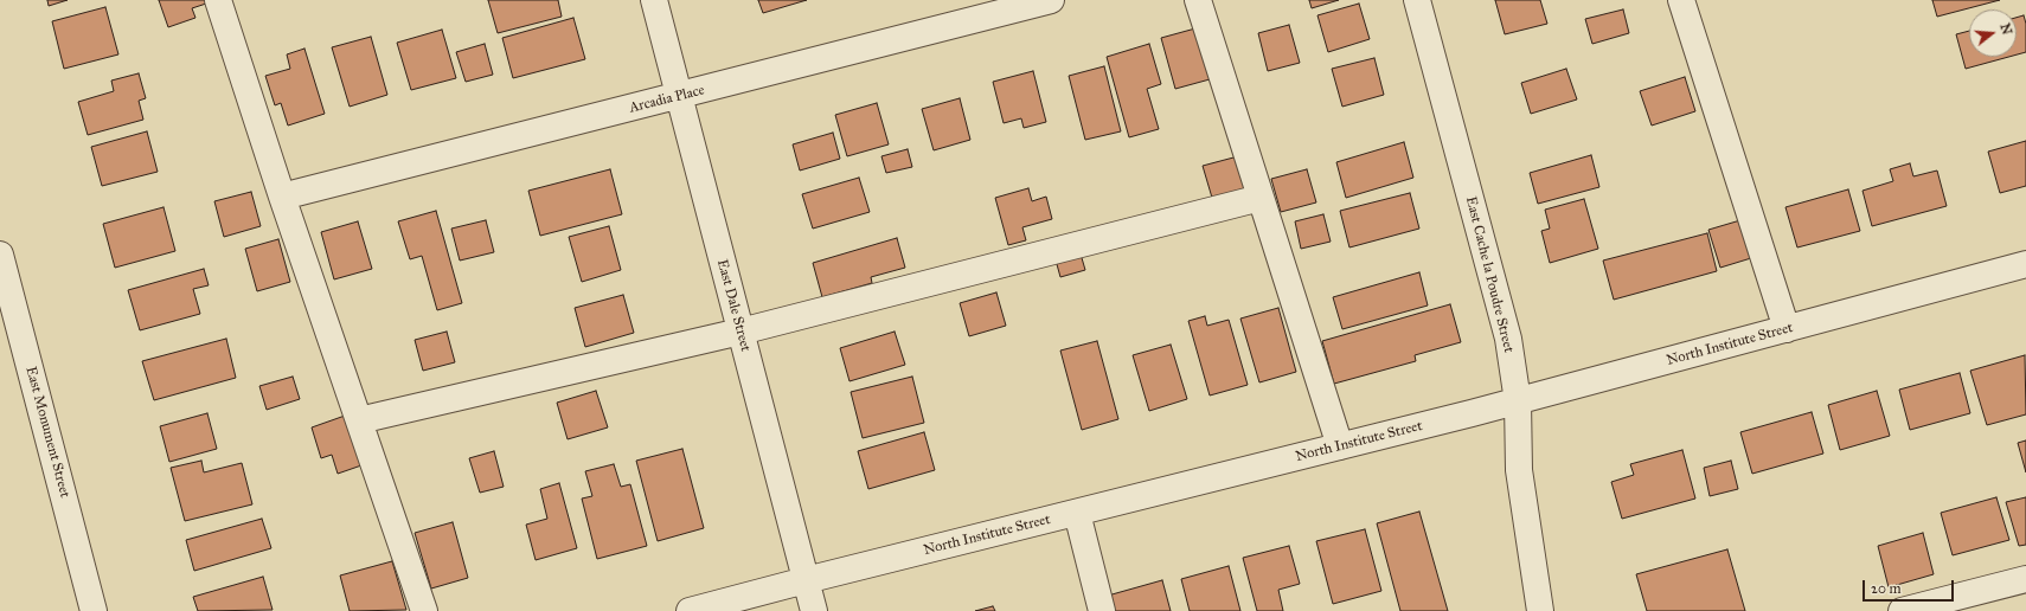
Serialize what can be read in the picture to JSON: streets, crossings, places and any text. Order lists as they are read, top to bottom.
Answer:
{
  "streets": {
    "street": [
      "Arcadia Place",
      "East Cache la Poudre Street",
      "East Dale Street",
      "North Institute Street",
      "East Monument Street"
    ]
  },
  "crossings": [
    ["Arcadia Place", "East Dale Street"],
    ["East Cache la Poudre Street", "North Institute Street"],
    ["East Dale Street", "North Institute Street"]
  ],
  "scale_bar": "20 m",
  "north": "right"
}
